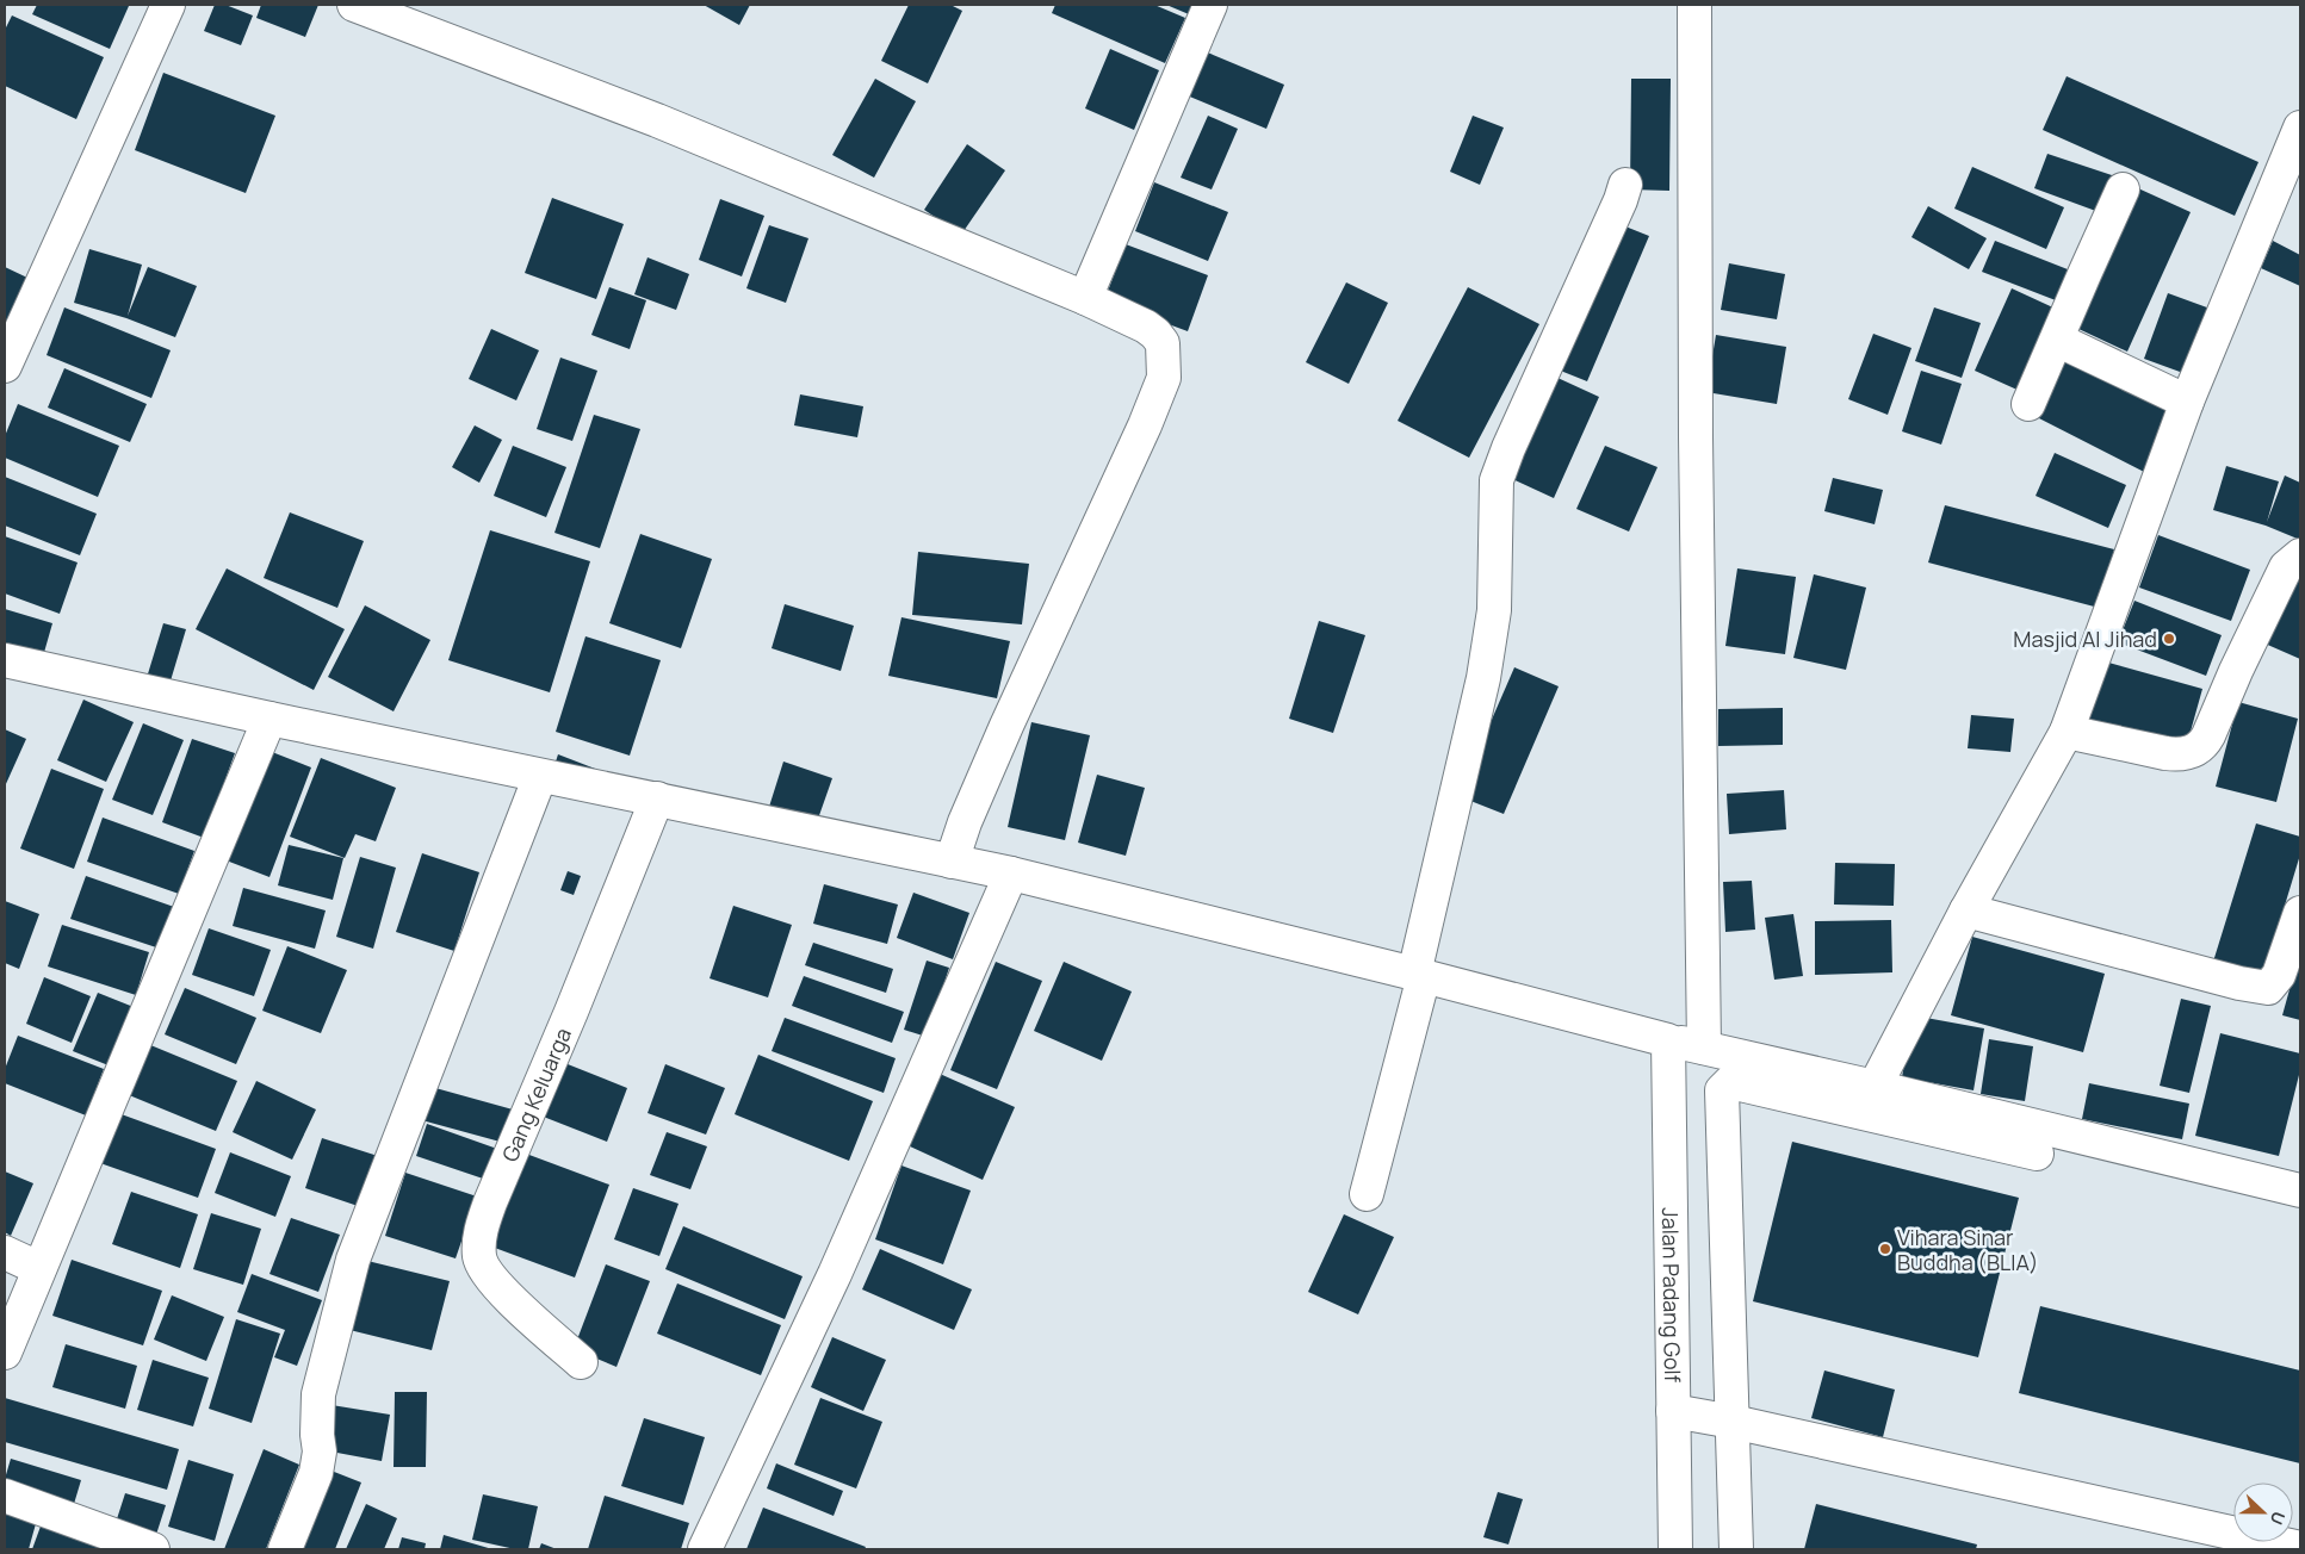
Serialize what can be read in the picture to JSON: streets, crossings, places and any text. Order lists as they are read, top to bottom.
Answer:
{
  "streets": {
    "street": ["Gang Keluarga", "Jalan Padang Golf"]
  },
  "places": ["Masjid Al Jihad", "Vihara Sinar Buddha (BLIA)"],
  "north": "right"
}
